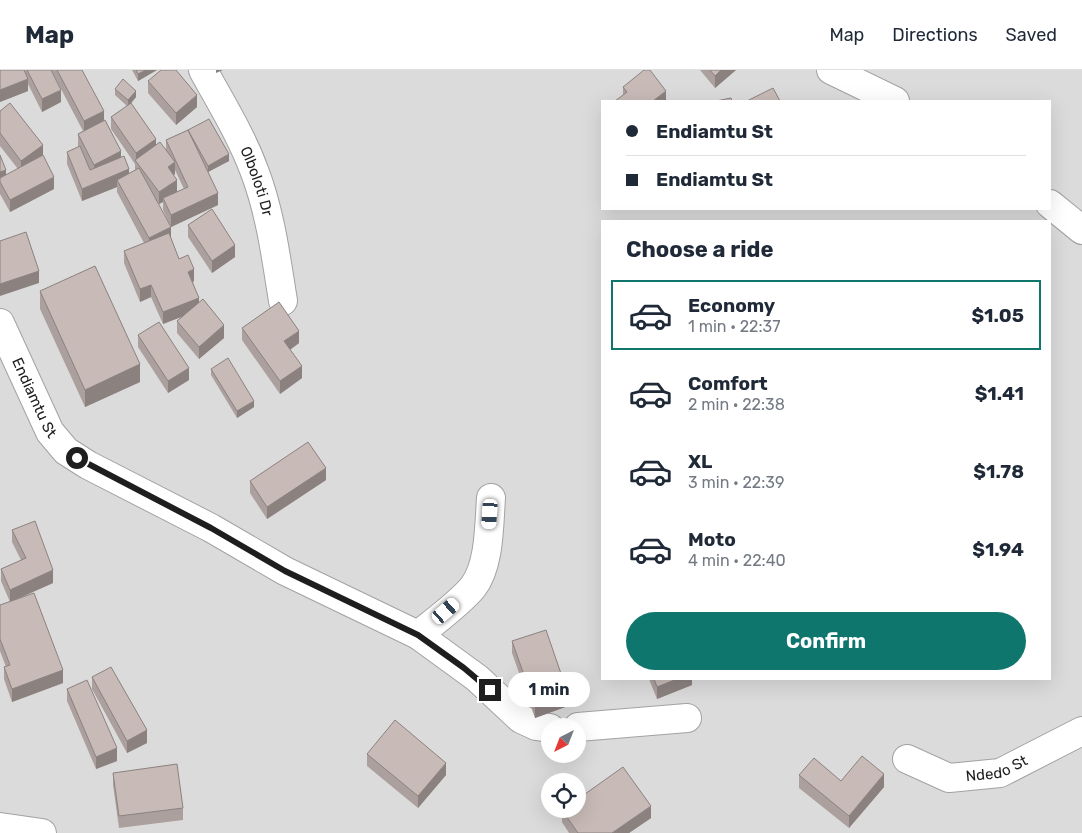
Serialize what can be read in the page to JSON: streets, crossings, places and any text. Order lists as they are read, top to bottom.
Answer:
{
  "streets": {
    "street": ["Olboloti Dr", "Endiamtu St", "Ndedo St"]
  },
  "north": "bottom left",
  "page": {
    "header": "Map",
    "nav": ["Map", "Directions", "Saved"],
    "banner": ["Endiamtu St", "Endiamtu St"],
    "heading": "Choose a ride",
    "list": [
      {
        "name": "Economy",
        "note": "1 min · 22:37",
        "value": "$1.05"
      },
      {
        "name": "Comfort",
        "note": "2 min · 22:38",
        "value": "$1.41"
      },
      {
        "name": "XL",
        "note": "3 min · 22:39",
        "value": "$1.78"
      },
      {
        "name": "Moto",
        "note": "4 min · 22:40",
        "value": "$1.94"
      }
    ],
    "buttons": "Confirm",
    "bubble": "1 min"
  }
}
